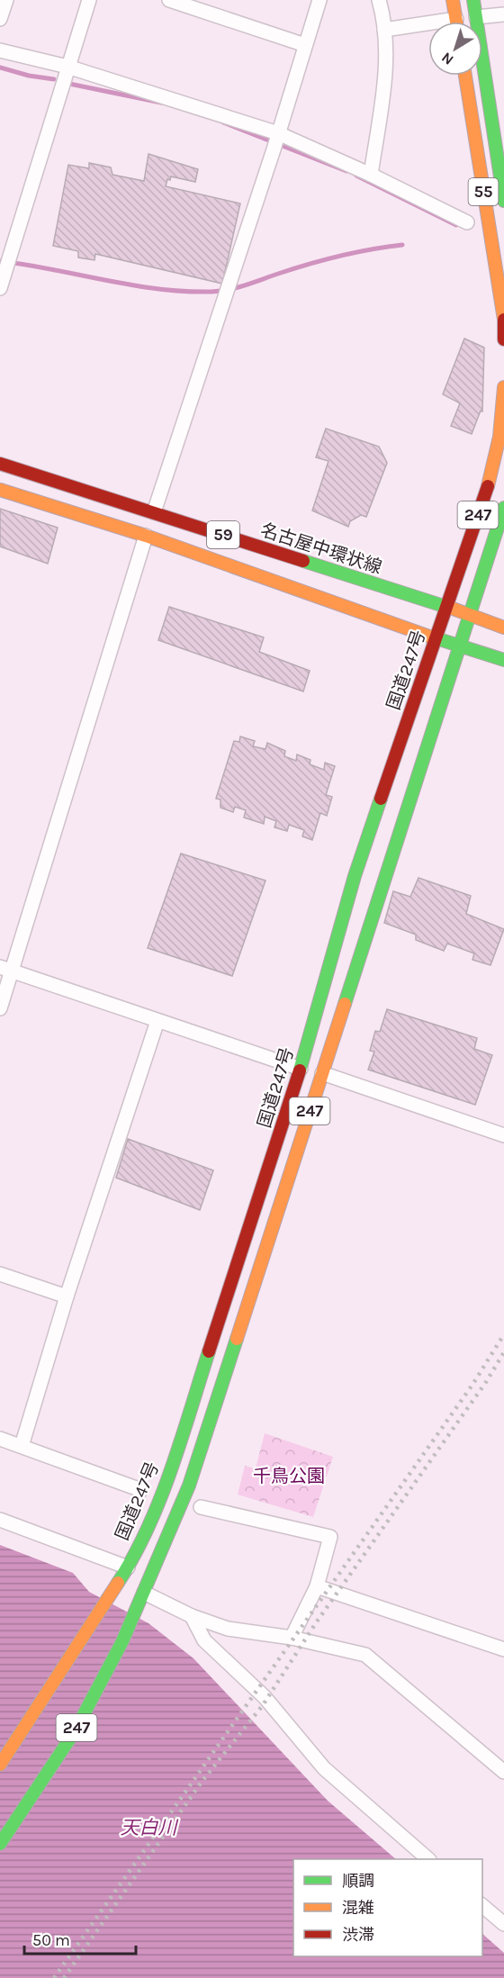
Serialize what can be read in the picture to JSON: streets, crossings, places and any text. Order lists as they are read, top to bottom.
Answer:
{
  "streets": {
    "main road": [
      "55",
      "247",
      "59",
      "名古屋中環状線",
      "国道247号"
    ]
  },
  "crossings": [
    ["247", "名古屋中環状線"],
    ["59", "国道247号"],
    ["名古屋中環状線", "国道247号"]
  ],
  "water": ["天白川"],
  "parks": ["千鳥公園"],
  "legend": ["順調", "混雑", "渋滞"],
  "scale_bar": "50 m",
  "north": "bottom left"
}
